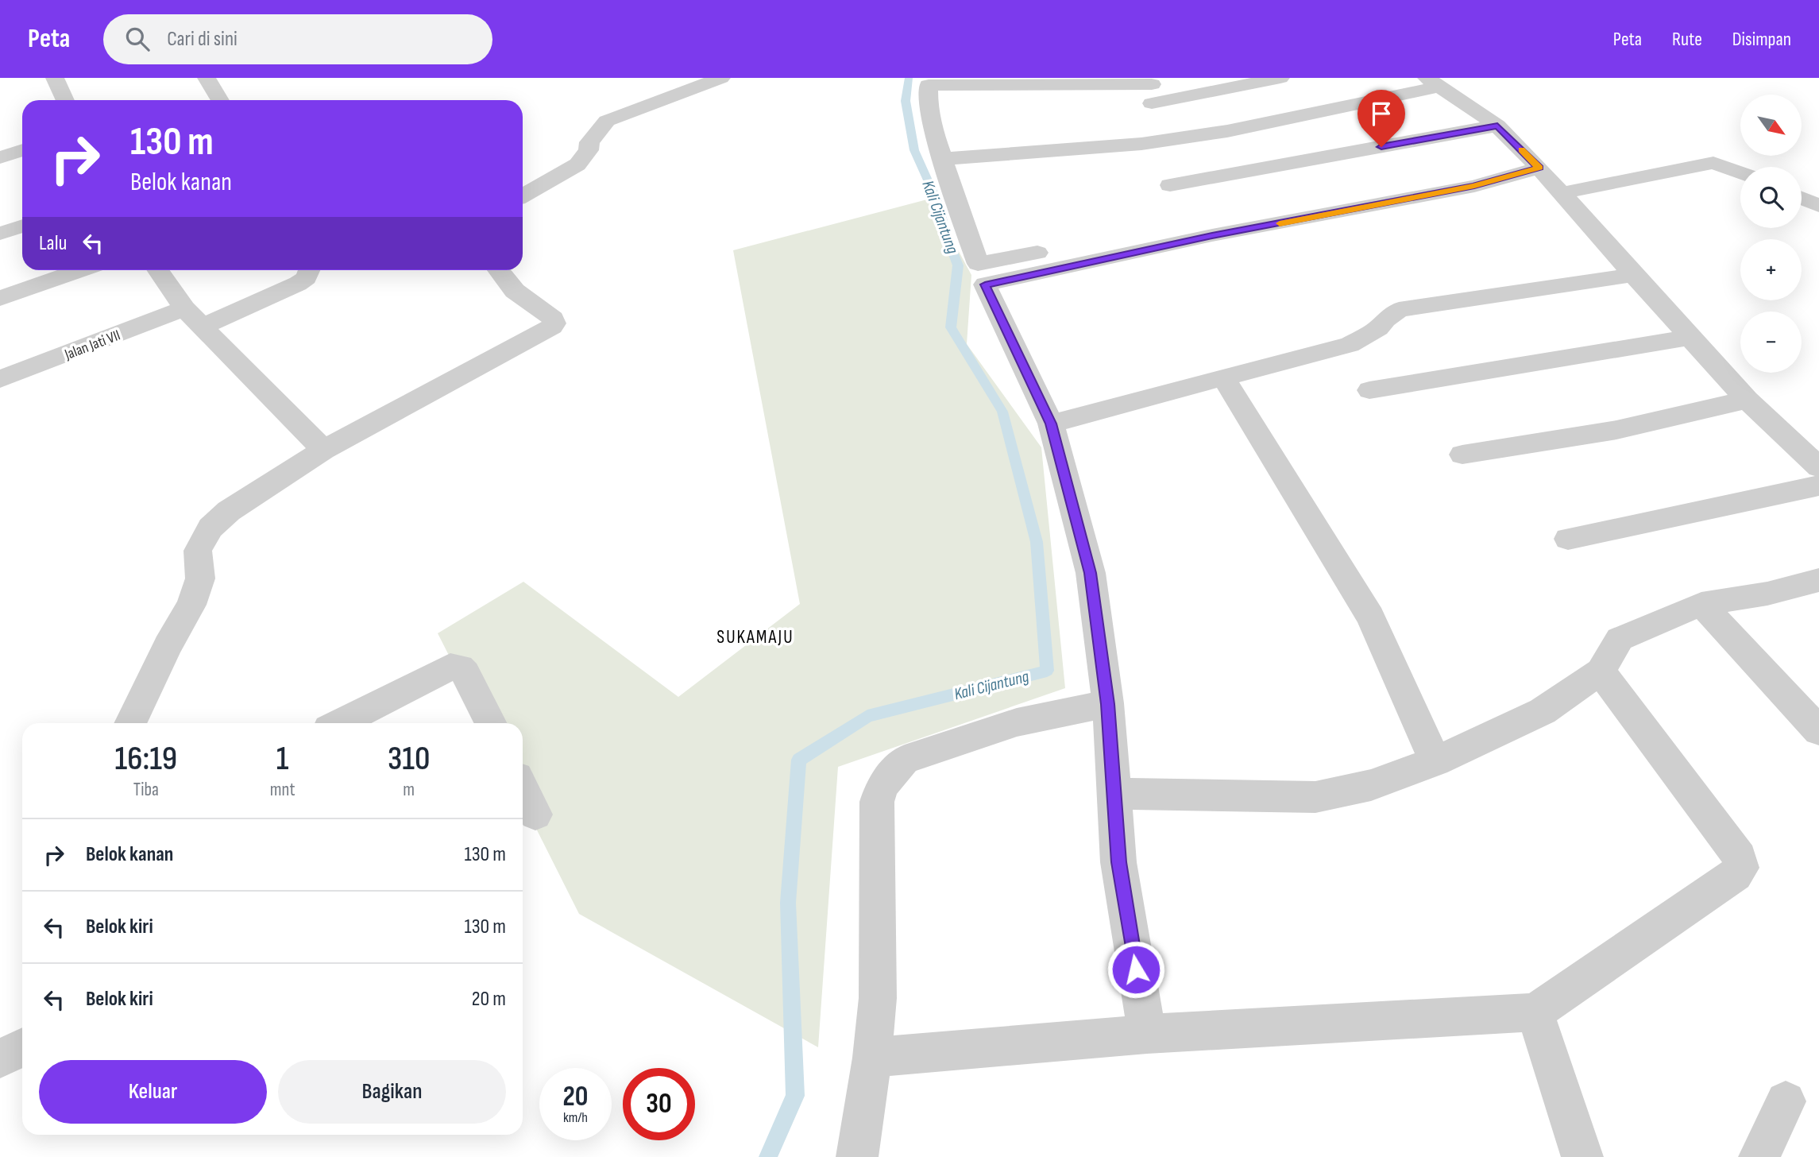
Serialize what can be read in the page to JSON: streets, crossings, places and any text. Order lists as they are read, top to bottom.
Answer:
{
  "streets": {
    "street": ["Jalan Jati VII"]
  },
  "districts": ["SUKAMAJU"],
  "water": ["Kali Cijantung"],
  "north": "bottom right",
  "page": {
    "header": "Peta",
    "search": "Cari di sini",
    "nav": ["Peta", "Rute", "Disimpan"],
    "map_buttons": ["+", "−"],
    "turn": ["130 m", "Belok kanan"],
    "then": "Lalu",
    "eta": [
      "16:19",
      "Tiba",
      "1",
      "mnt",
      "310",
      "m"
    ],
    "list": [
      {
        "name": "Belok kanan",
        "value": "130 m"
      },
      {
        "name": "Belok kiri",
        "value": "130 m"
      },
      {
        "name": "Belok kiri",
        "value": "20 m"
      }
    ],
    "buttons": ["Keluar", "Bagikan"],
    "speed": "20 km/h",
    "limit": "30"
  }
}
